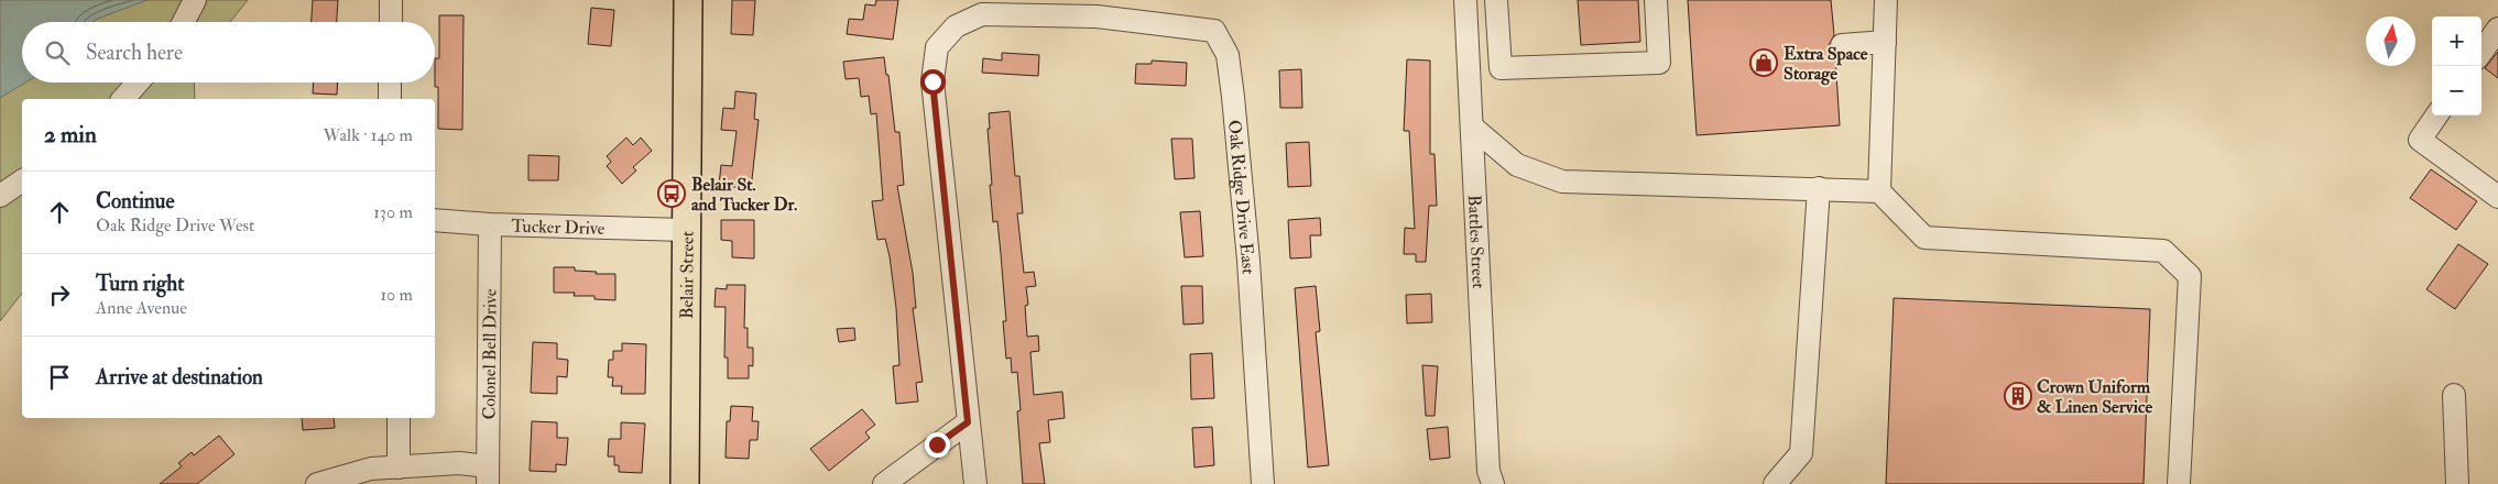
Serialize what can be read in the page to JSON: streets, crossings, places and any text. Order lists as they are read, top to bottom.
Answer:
{
  "streets": {
    "main road": ["Belair Street"],
    "street": [
      "Oak Ridge Drive East",
      "Tucker Drive",
      "Battles Street",
      "Colonel Bell Drive"
    ]
  },
  "crossings": [
    ["Tucker Drive", "Belair Street"],
    ["Tucker Drive", "Colonel Bell Drive"]
  ],
  "places": {
    "shop": ["Extra Space Storage"],
    "bus stop": ["Belair St. and Tucker Dr."],
    "building": ["Crown Uniform & Linen Service"]
  },
  "north": "top",
  "page": {
    "map_buttons": ["+", "−"],
    "search": "Search here",
    "heading": ["2 min", "Walk · 140 m"],
    "list": [
      ["Continue", "Oak Ridge Drive West", "130 m"],
      ["Turn right", "Anne Avenue", "10 m"],
      "Arrive at destination"
    ]
  }
}
